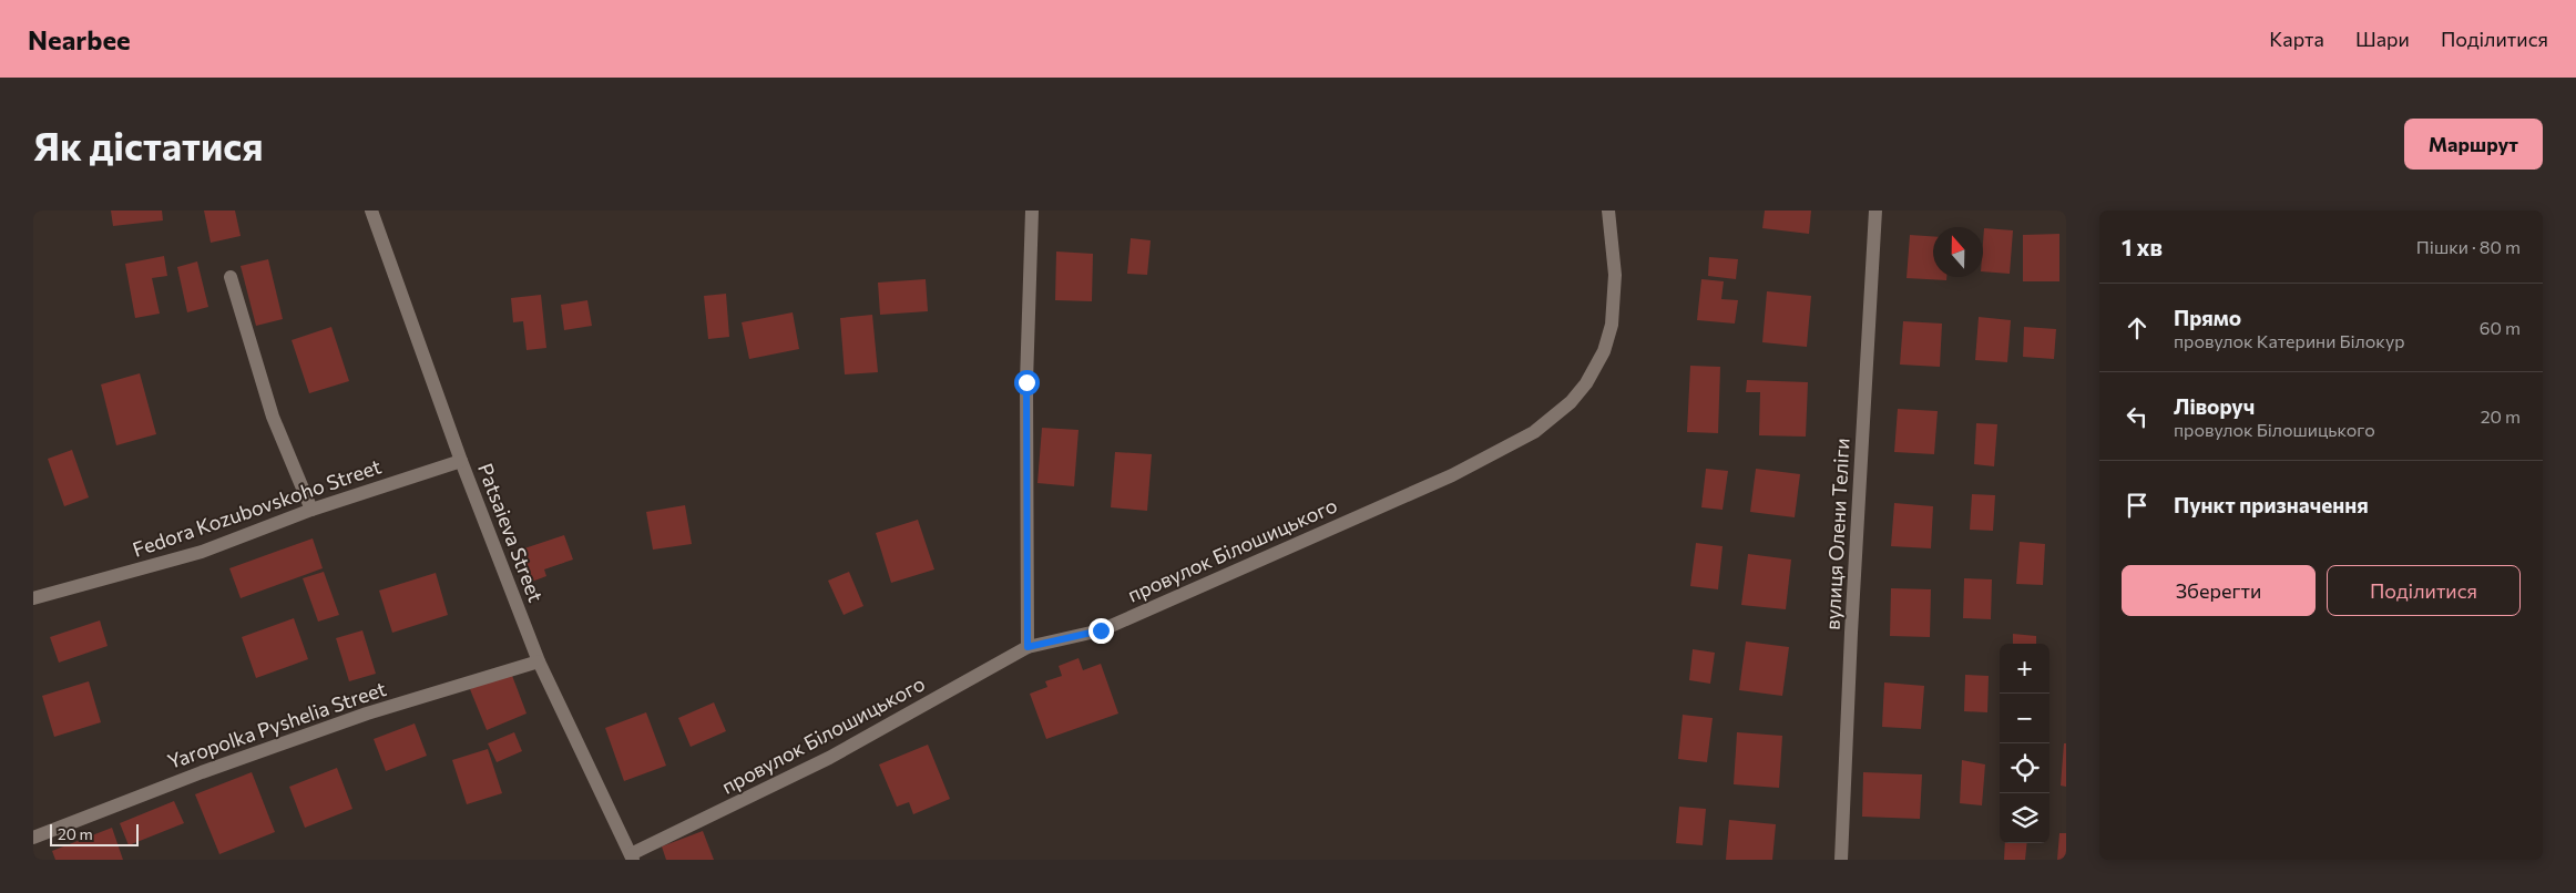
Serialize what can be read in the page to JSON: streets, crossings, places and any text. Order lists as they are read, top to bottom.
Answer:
{
  "streets": {
    "street": [
      "Fedora Kozubovskoho Street",
      "Patsaieva Street",
      "вулиця Олени Теліги",
      "провулок Білошицького",
      "Yaropolka Pyshelia Street"
    ]
  },
  "crossings": [
    ["Fedora Kozubovskoho Street", "Patsaieva Street"],
    ["Patsaieva Street", "провулок Білошицького"],
    ["Patsaieva Street", "Yaropolka Pyshelia Street"]
  ],
  "scale_bar": "20 m",
  "north": "top",
  "page": {
    "header": "Nearbee",
    "nav": ["Карта", "Шари", "Поділитися"],
    "buttons": [
      "Маршрут",
      ["Зберегти", "Поділитися"]
    ],
    "title": "Як дістатися",
    "heading": ["1 хв", "Пішки · 80 m"],
    "list": [
      ["Прямо", "провулок Катерини Білокур", "60 m"],
      ["Ліворуч", "провулок Білошицького", "20 m"],
      "Пункт призначення"
    ],
    "map_buttons": ["+", "−"],
    "scale": "20 m"
  }
}
